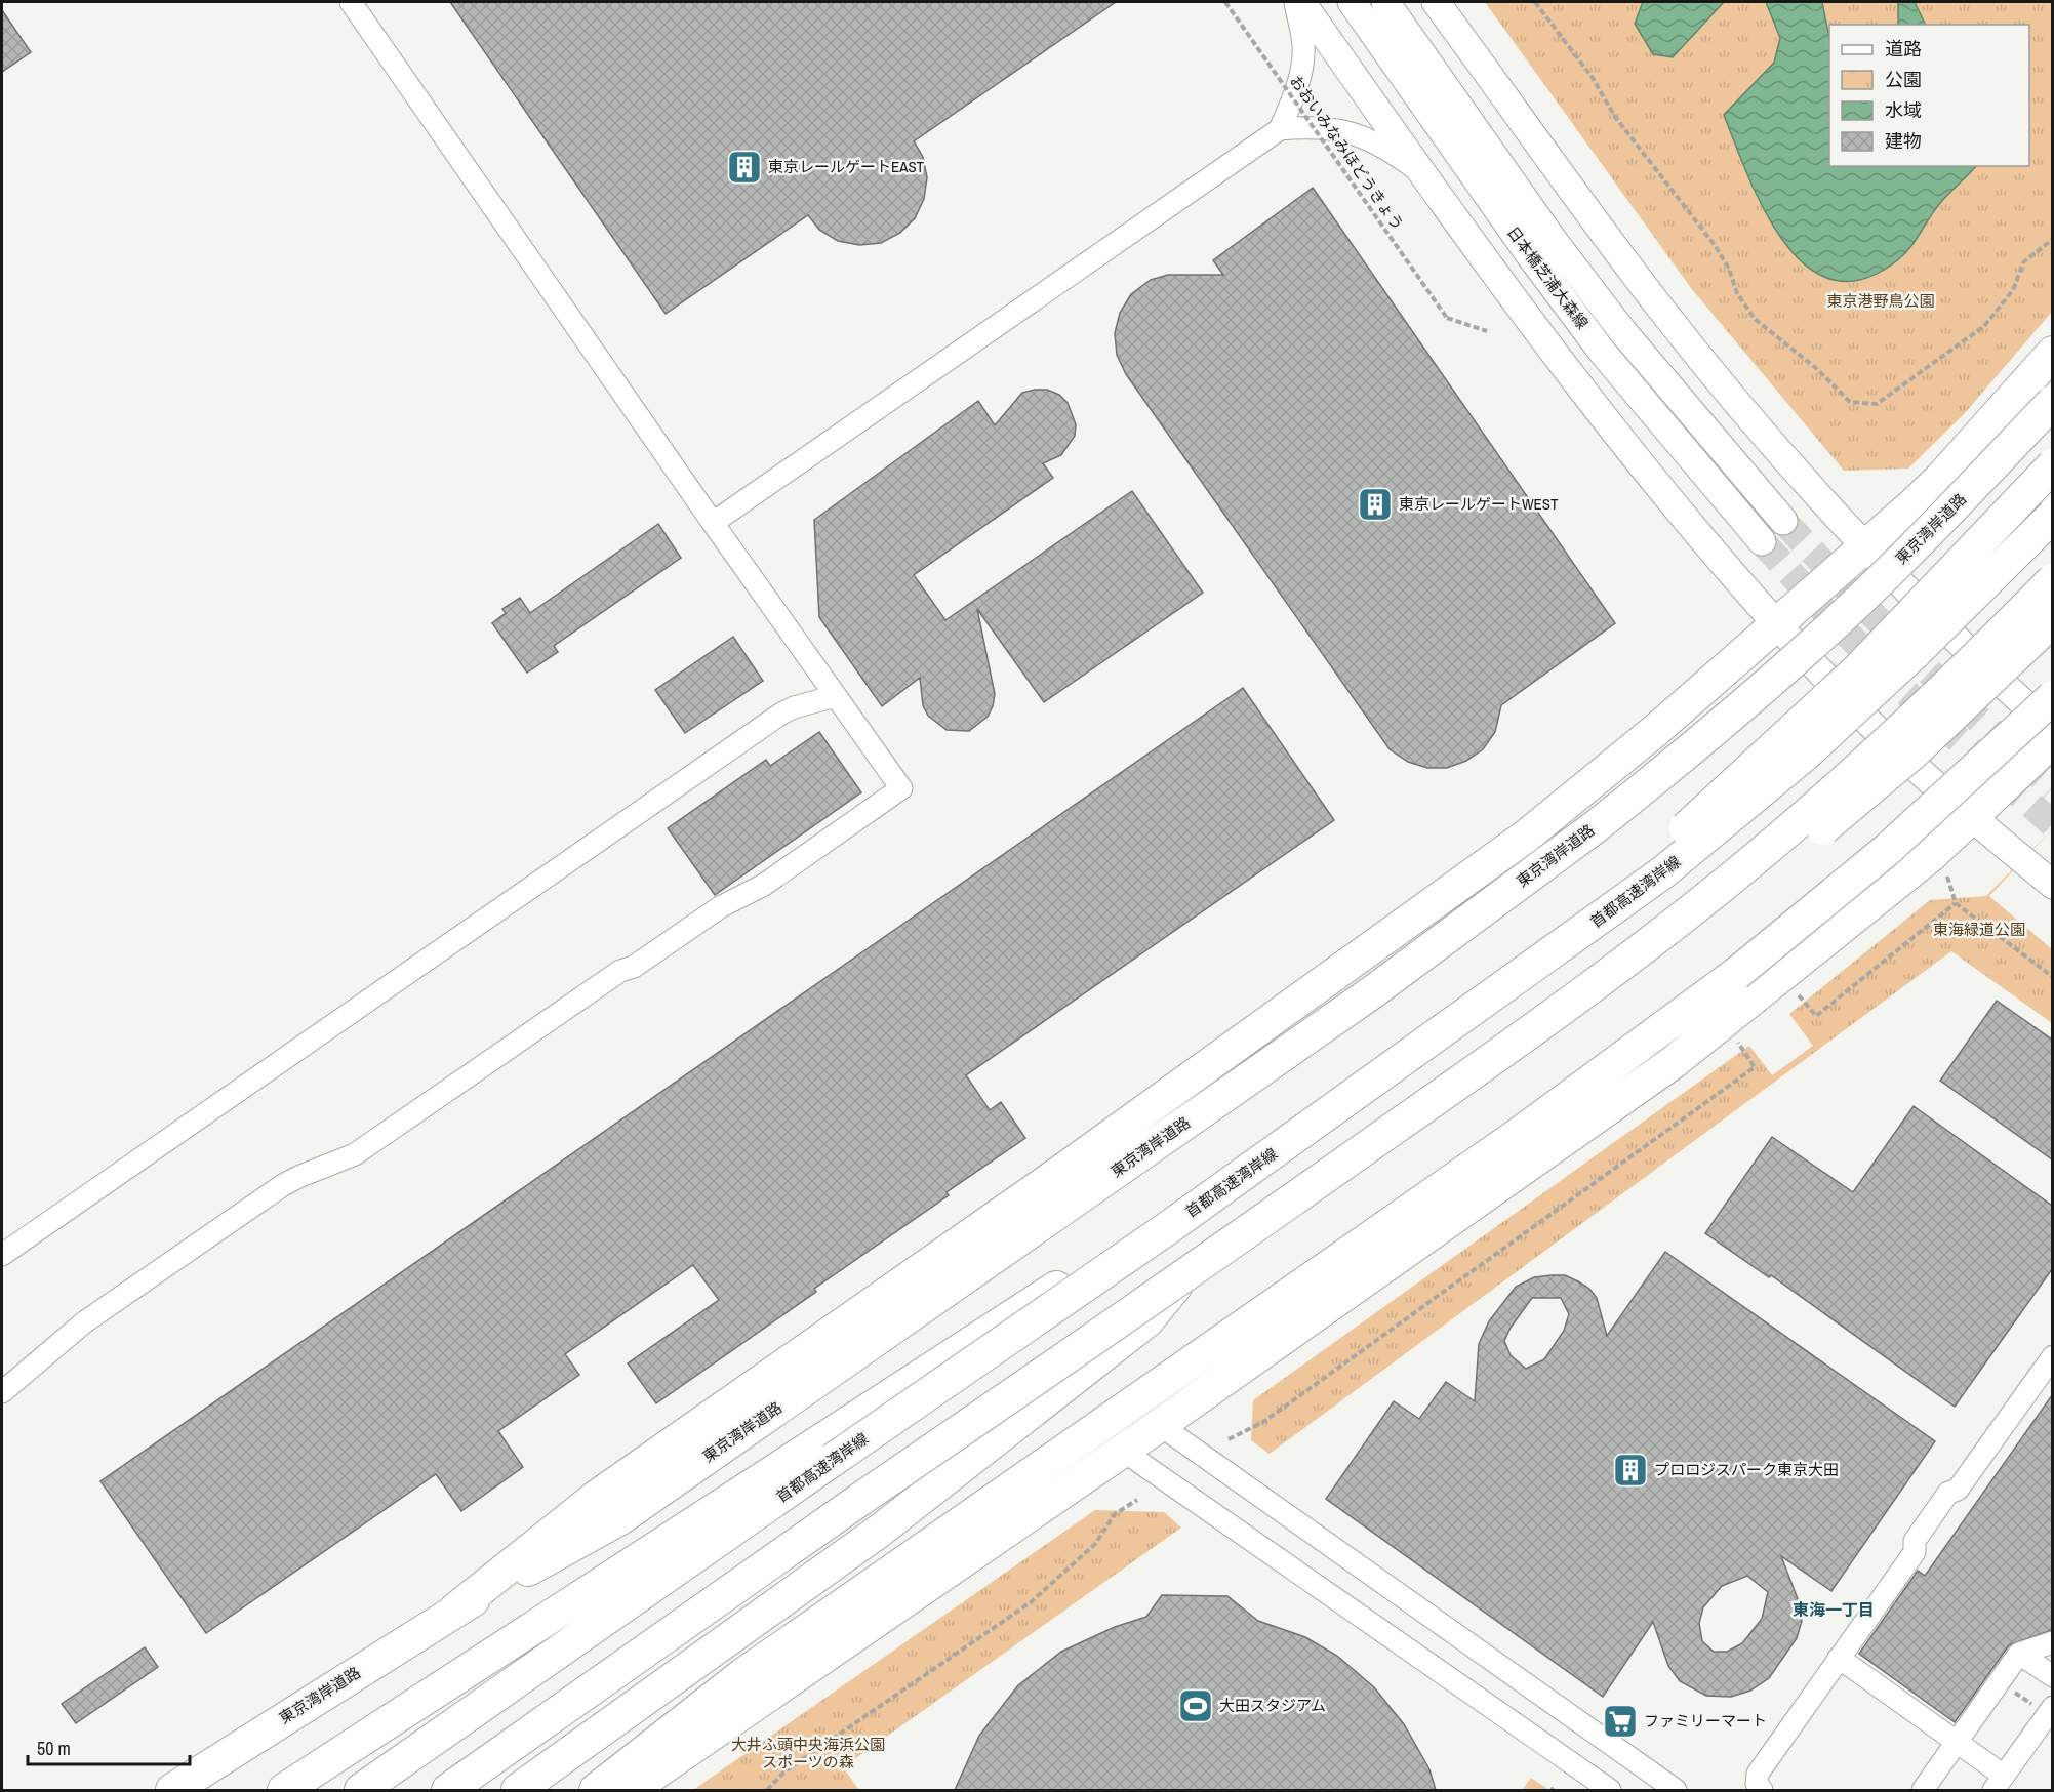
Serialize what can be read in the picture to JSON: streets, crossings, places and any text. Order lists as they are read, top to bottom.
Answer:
{
  "streets": {
    "highway": ["東京湾岸道路", "首都高速湾岸線"],
    "main road": ["日本橋芝浦大森線"],
    "path": ["おおいみなみほどうきょう"]
  },
  "districts": ["東海一丁目"],
  "parks": ["東京港野鳥公園", "東海緑道公園", "大井ふ頭中央海浜公園 スポーツの森"],
  "places": {
    "building": ["東京レールゲートEAST", "東京レールゲートWEST", "プロロジスパーク東京大田"],
    "sports": ["大田スタジアム"],
    "supermarket": ["ファミリーマート"]
  },
  "legend": [
    "道路",
    "公園",
    "水域",
    "建物"
  ],
  "scale_bar": "50 m"
}
